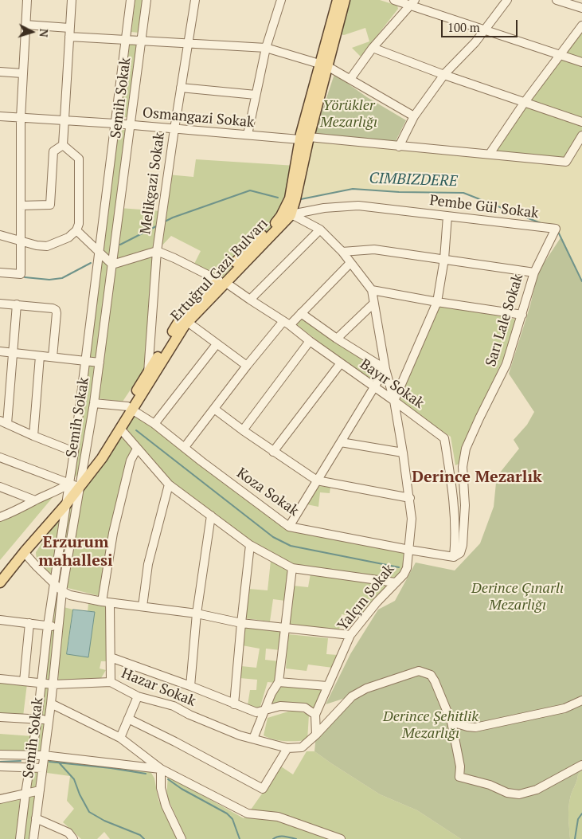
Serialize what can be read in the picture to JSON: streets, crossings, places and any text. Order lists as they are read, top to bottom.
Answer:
{
  "streets": {
    "main road": ["Ertuğrul Gazi Bulvarı"],
    "street": [
      "Semih Sokak",
      "Osmangazi Sokak",
      "Melikgazi Sokak",
      "Pembe Gül Sokak",
      "Sarı Lale Sokak",
      "Bayır Sokak",
      "Koza Sokak",
      "Yalçın Sokak",
      "Hazar Sokak"
    ]
  },
  "crossings": [
    ["Semih Sokak", "Osmangazi Sokak"],
    ["Semih Sokak", "Ertuğrul Gazi Bulvarı"],
    ["Semih Sokak", "Hazar Sokak"],
    ["Osmangazi Sokak", "Melikgazi Sokak"],
    ["Osmangazi Sokak", "Ertuğrul Gazi Bulvarı"],
    ["Melikgazi Sokak", "Ertuğrul Gazi Bulvarı"],
    ["Melikgazi Sokak", "Bayır Sokak"],
    ["Pembe Gül Sokak", "Ertuğrul Gazi Bulvarı"],
    ["Pembe Gül Sokak", "Sarı Lale Sokak"],
    ["Ertuğrul Gazi Bulvarı", "Bayır Sokak"],
    ["Ertuğrul Gazi Bulvarı", "Koza Sokak"],
    ["Sarı Lale Sokak", "Bayır Sokak"],
    ["Sarı Lale Sokak", "Koza Sokak"],
    ["Bayır Sokak", "Koza Sokak"],
    ["Bayır Sokak", "Yalçın Sokak"],
    ["Koza Sokak", "Yalçın Sokak"],
    ["Yalçın Sokak", "Hazar Sokak"]
  ],
  "districts": ["Derince Mezarlık", "Erzurum mahallesi"],
  "water": ["CIMBIZDERE"],
  "parks": ["Yörükler Mezarlığı", "Derince Çınarlı Mezarlığı", "Derince Şehitlik Mezarlığı"],
  "scale_bar": "100 m",
  "north": "right"
}
